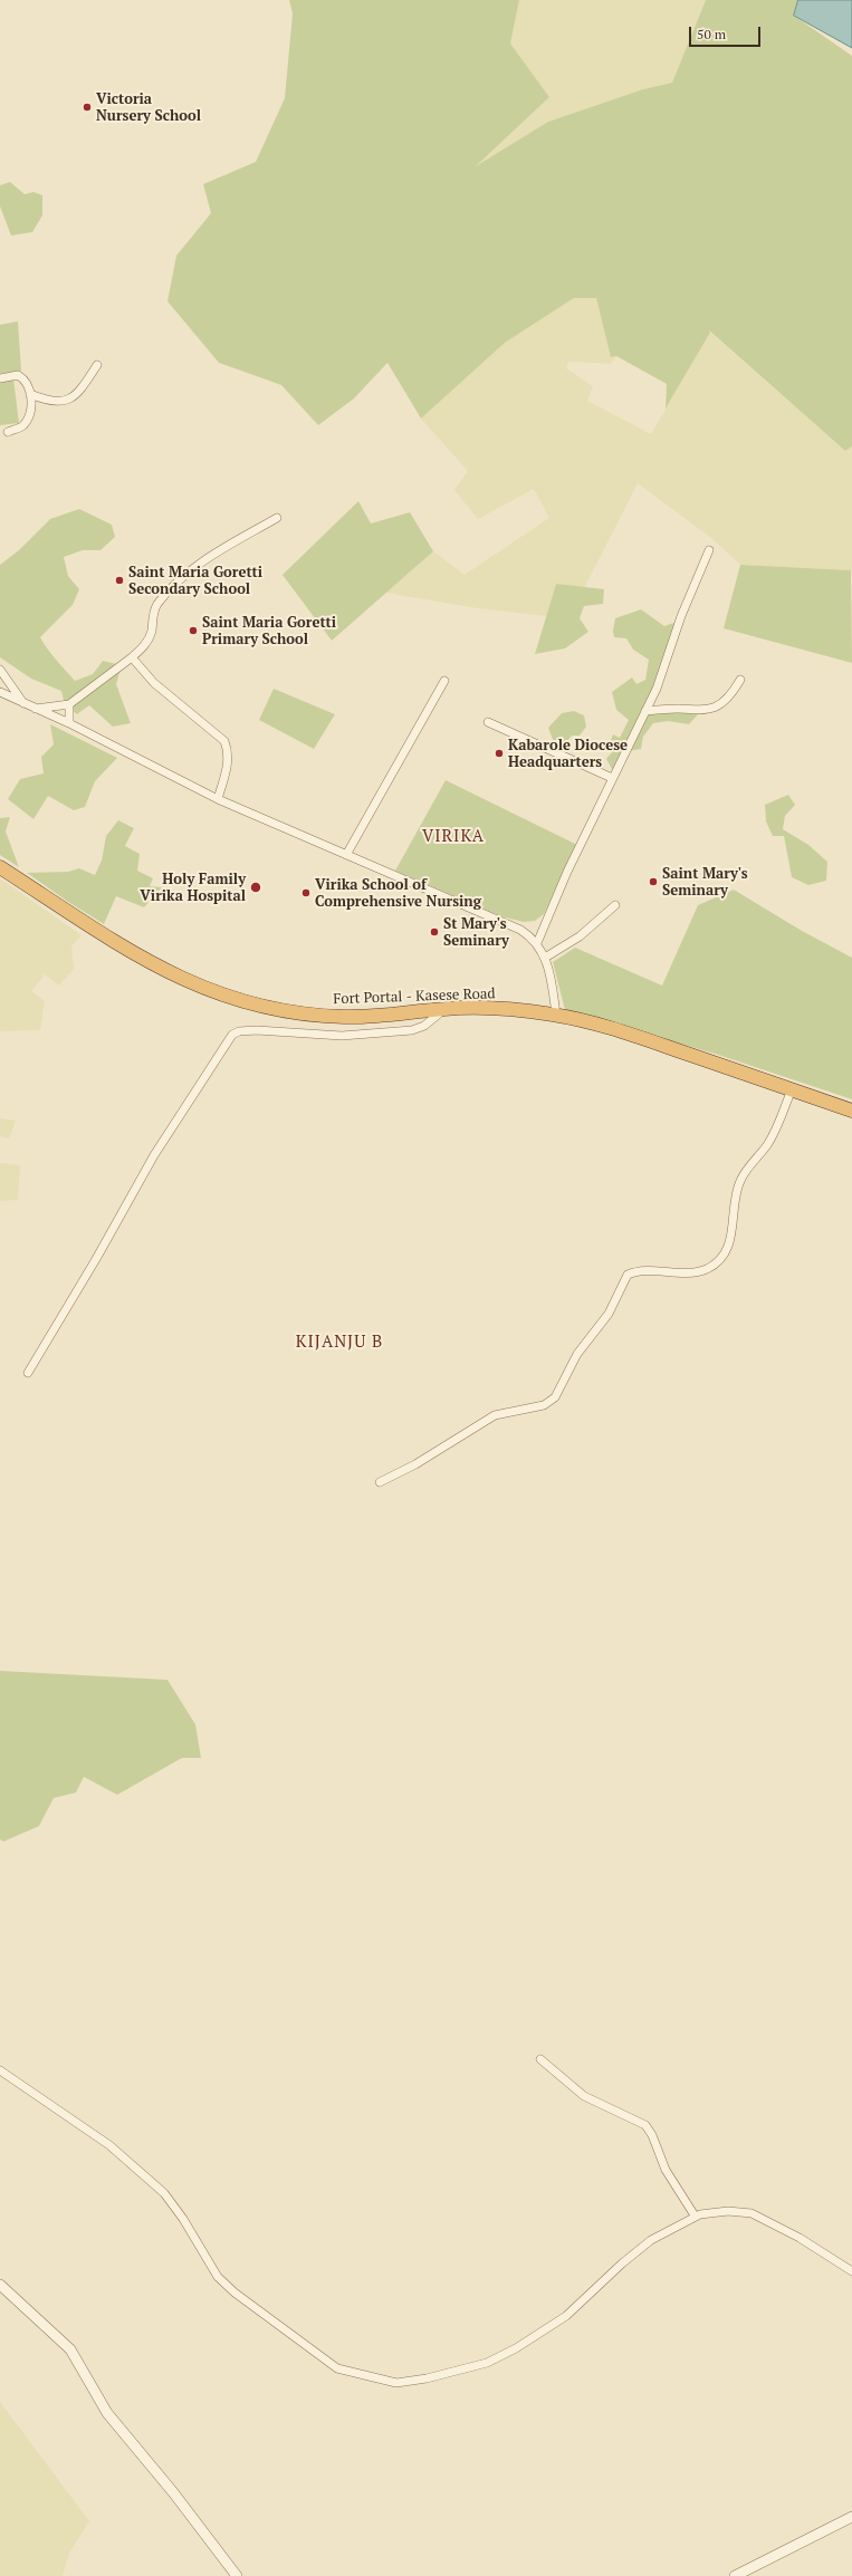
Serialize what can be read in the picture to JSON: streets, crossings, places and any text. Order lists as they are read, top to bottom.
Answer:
{
  "streets": {
    "highway": ["Fort Portal - Kasese Road"]
  },
  "districts": ["VIRIKA", "KIJANJU B"],
  "places": [
    "Victoria Nursery School",
    "Saint Maria Goretti Secondary School",
    "Saint Maria Goretti Primary School",
    "Kabarole Diocese Headquarters",
    "Saint Mary's Seminary",
    "Holy Family Virika Hospital",
    "Virika School of Comprehensive Nursing",
    "St Mary's Seminary"
  ],
  "scale_bar": "50 m"
}
